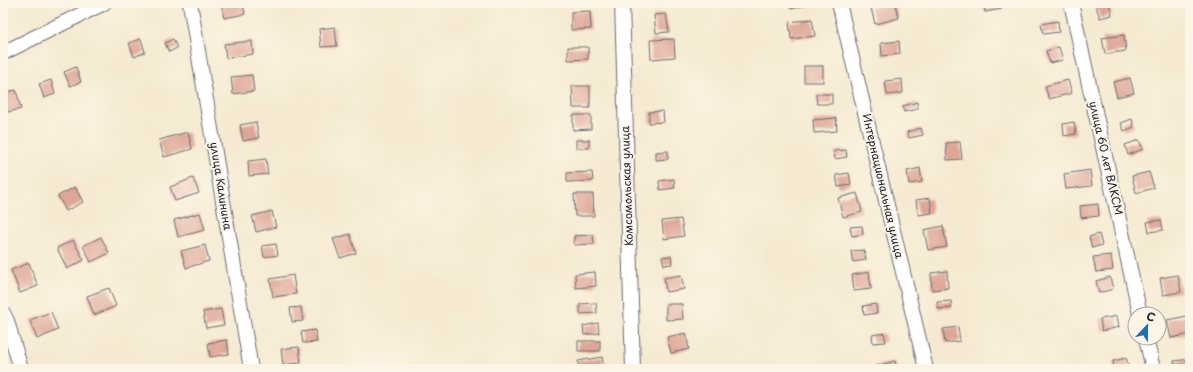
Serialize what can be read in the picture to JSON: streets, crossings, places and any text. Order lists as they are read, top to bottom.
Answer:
{
  "streets": {
    "street": [
      "улица 60 лет ВЛКСМ",
      "улица Калинина",
      "Комсомольская улица",
      "Интернациональная улица"
    ]
  },
  "north": "top"
}
